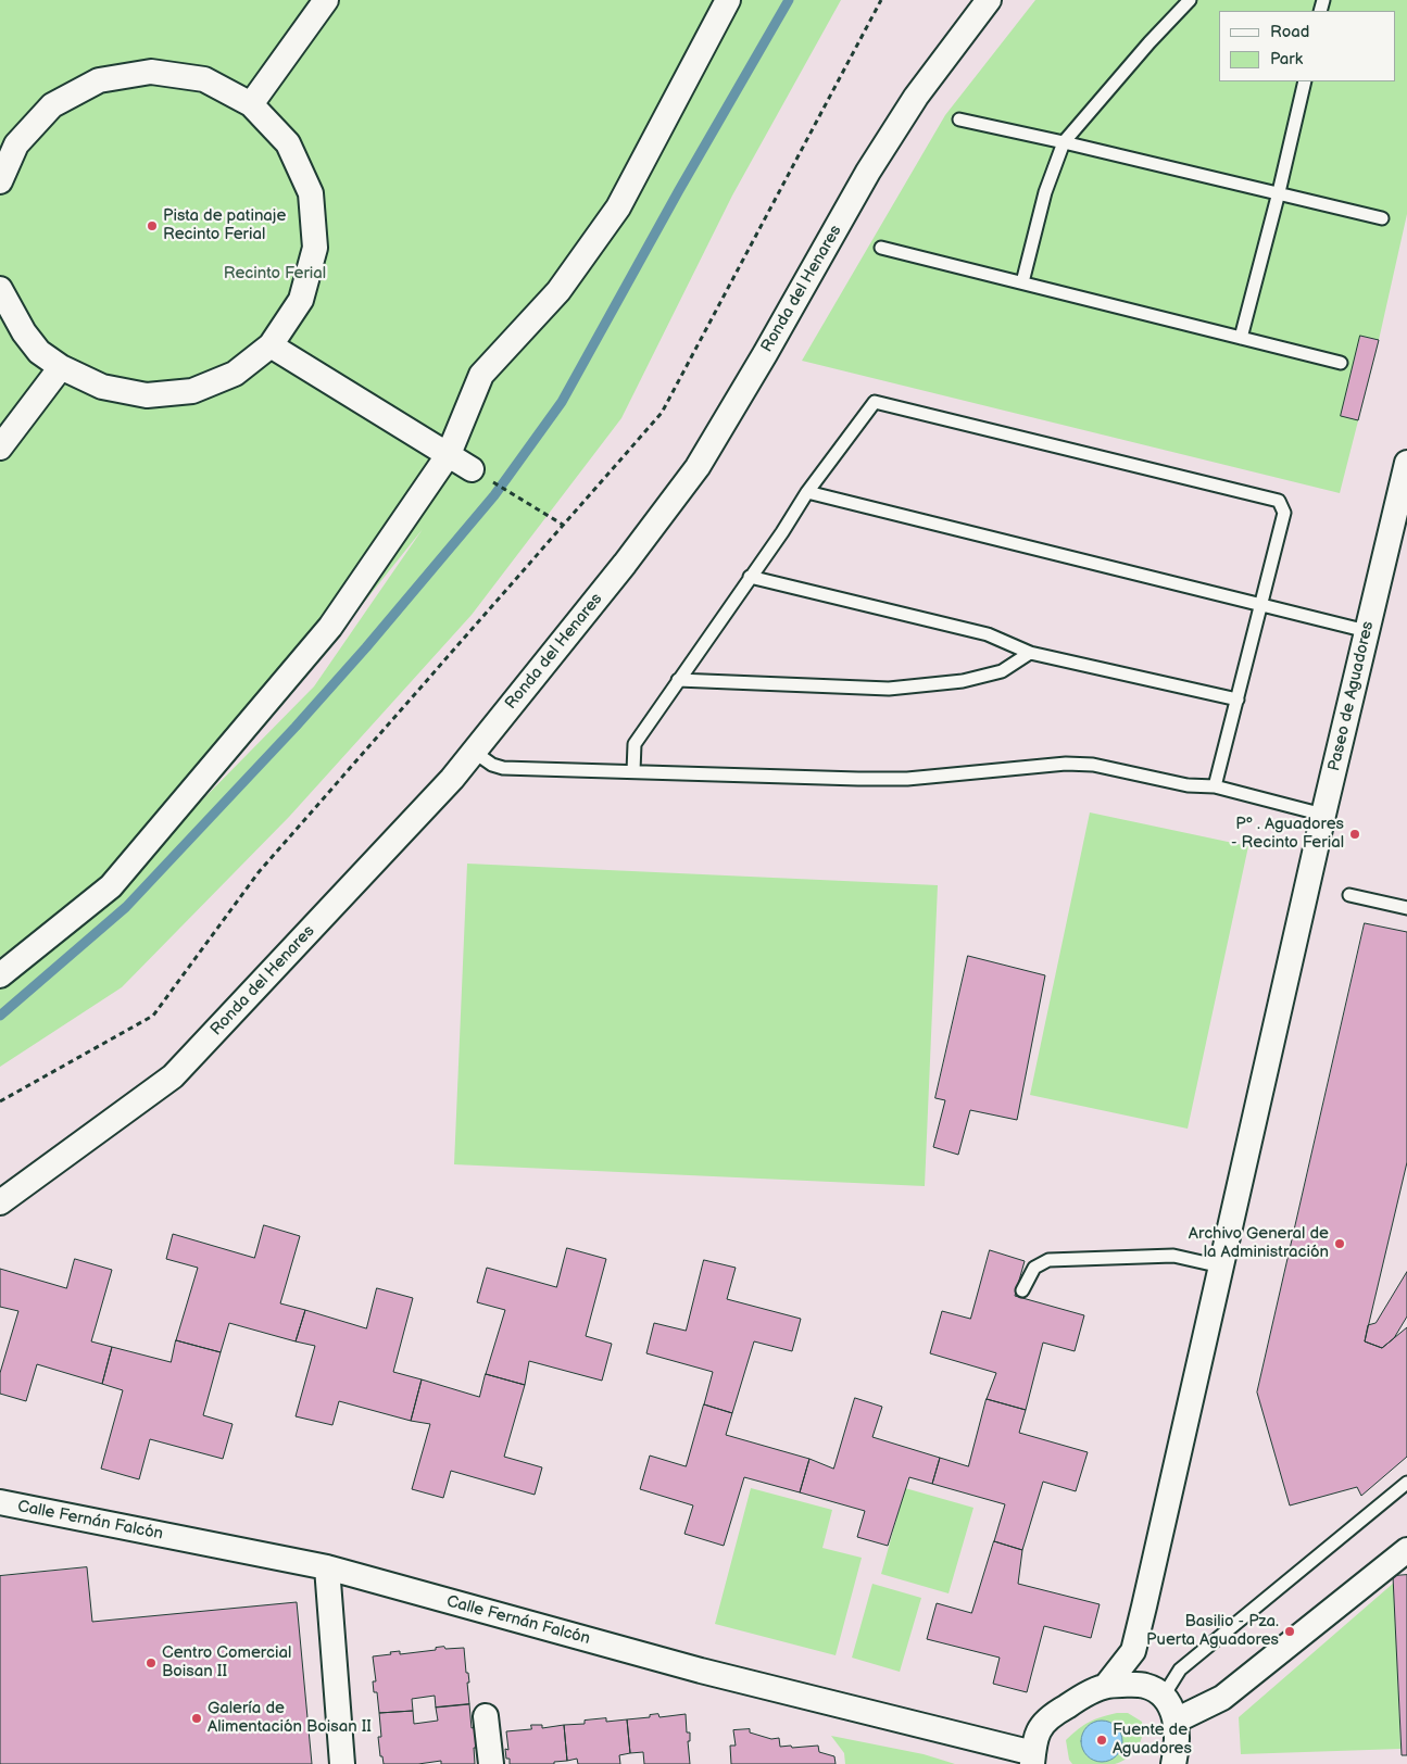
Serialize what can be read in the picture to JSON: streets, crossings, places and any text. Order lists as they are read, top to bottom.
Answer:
{
  "streets": {
    "street": ["Ronda del Henares", "Paseo de Aguadores", "Calle Fernán Falcón"]
  },
  "parks": ["Recinto Ferial"],
  "places": [
    "Pista de patinaje Recinto Ferial",
    "Pº . Aguadores - Recinto Ferial",
    "Archivo General de la Administración",
    "Basilio - Pza. Puerta Aguadores",
    "Centro Comercial Boisan II",
    "Galería de Alimentación Boisan II",
    "Fuente de Aguadores"
  ],
  "legend": ["Road", "Park"]
}
